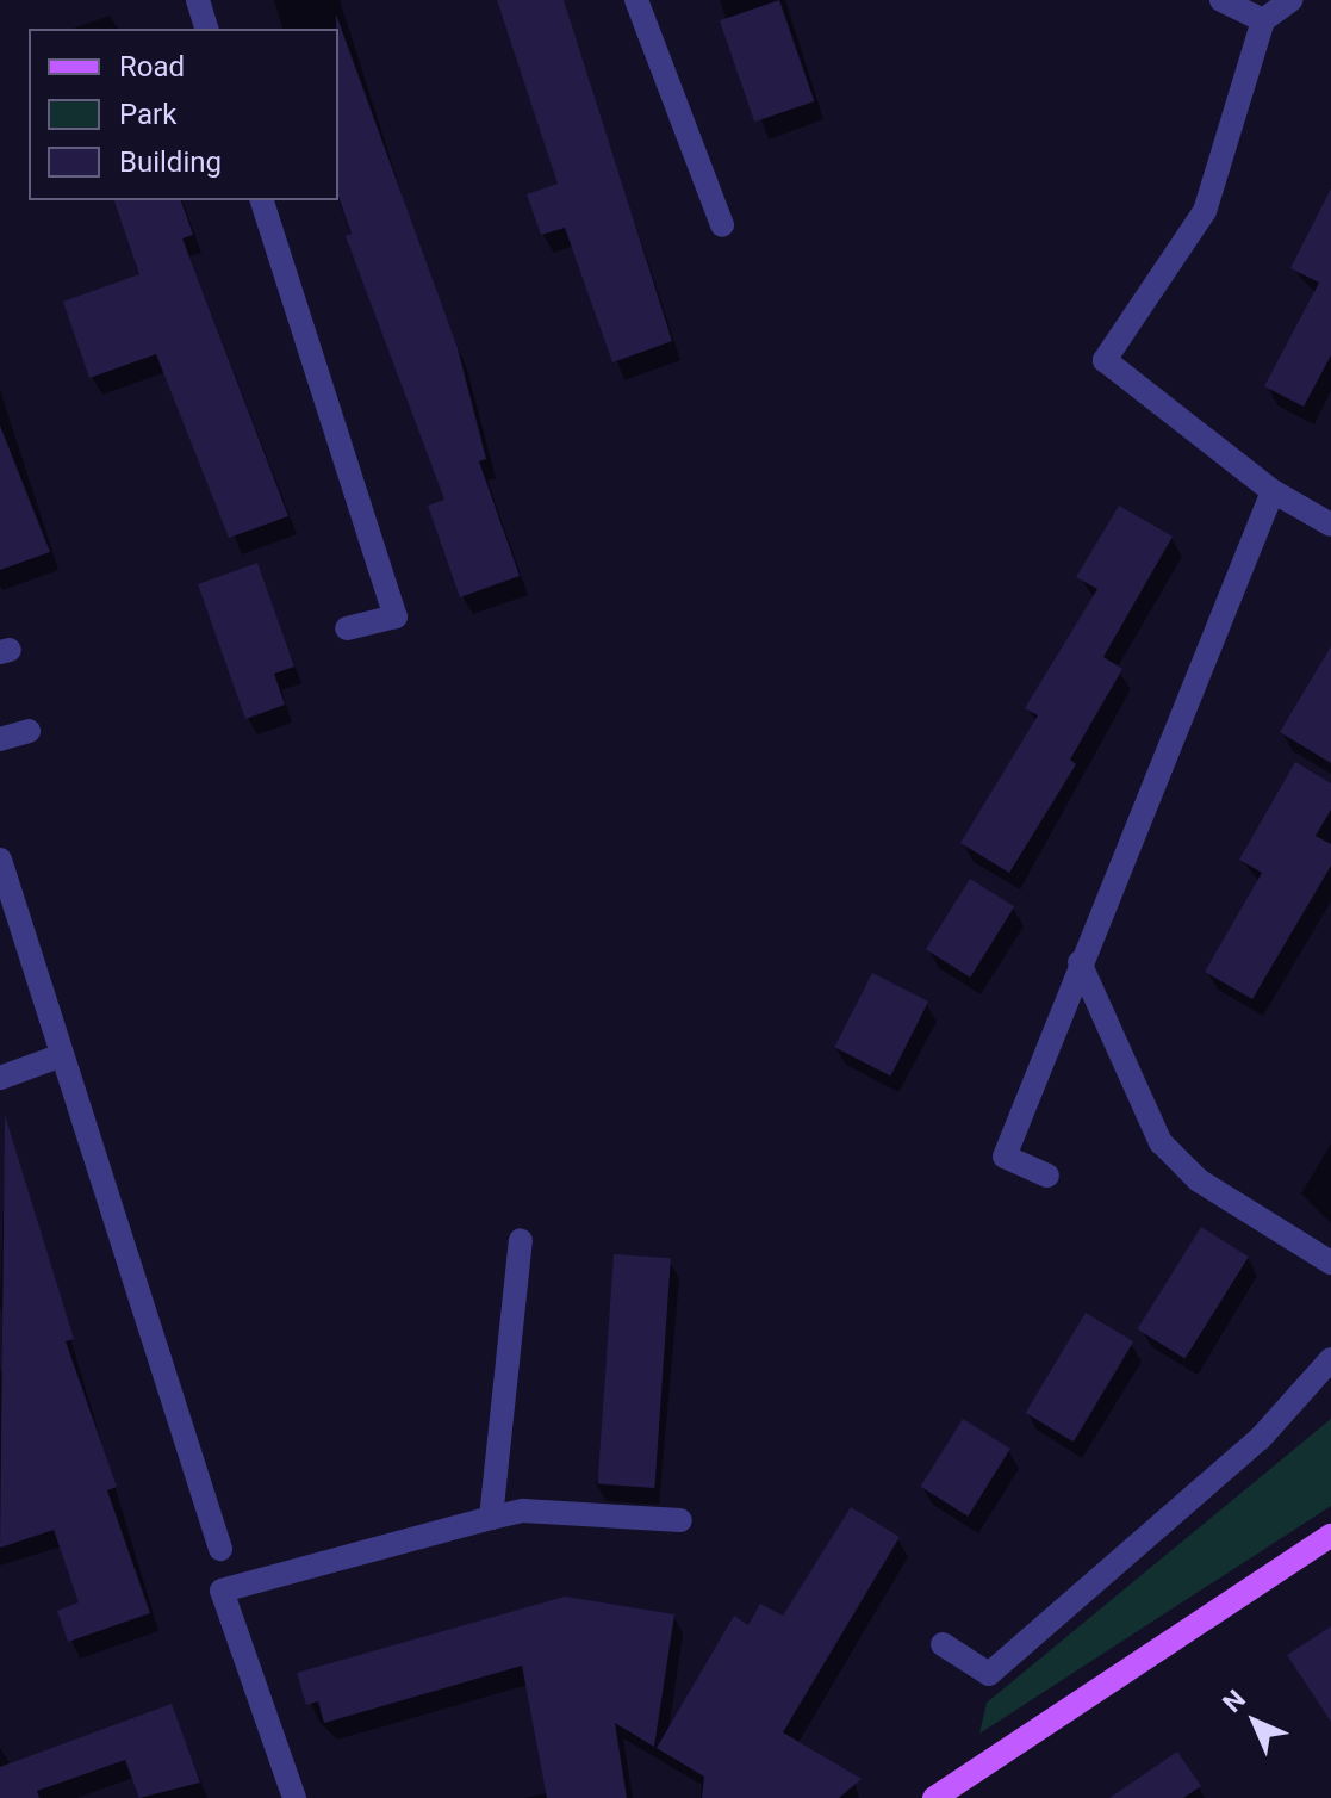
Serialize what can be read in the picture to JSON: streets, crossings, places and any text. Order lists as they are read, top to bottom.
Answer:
{
  "legend": ["Road", "Park", "Building"],
  "north": "top left"
}
